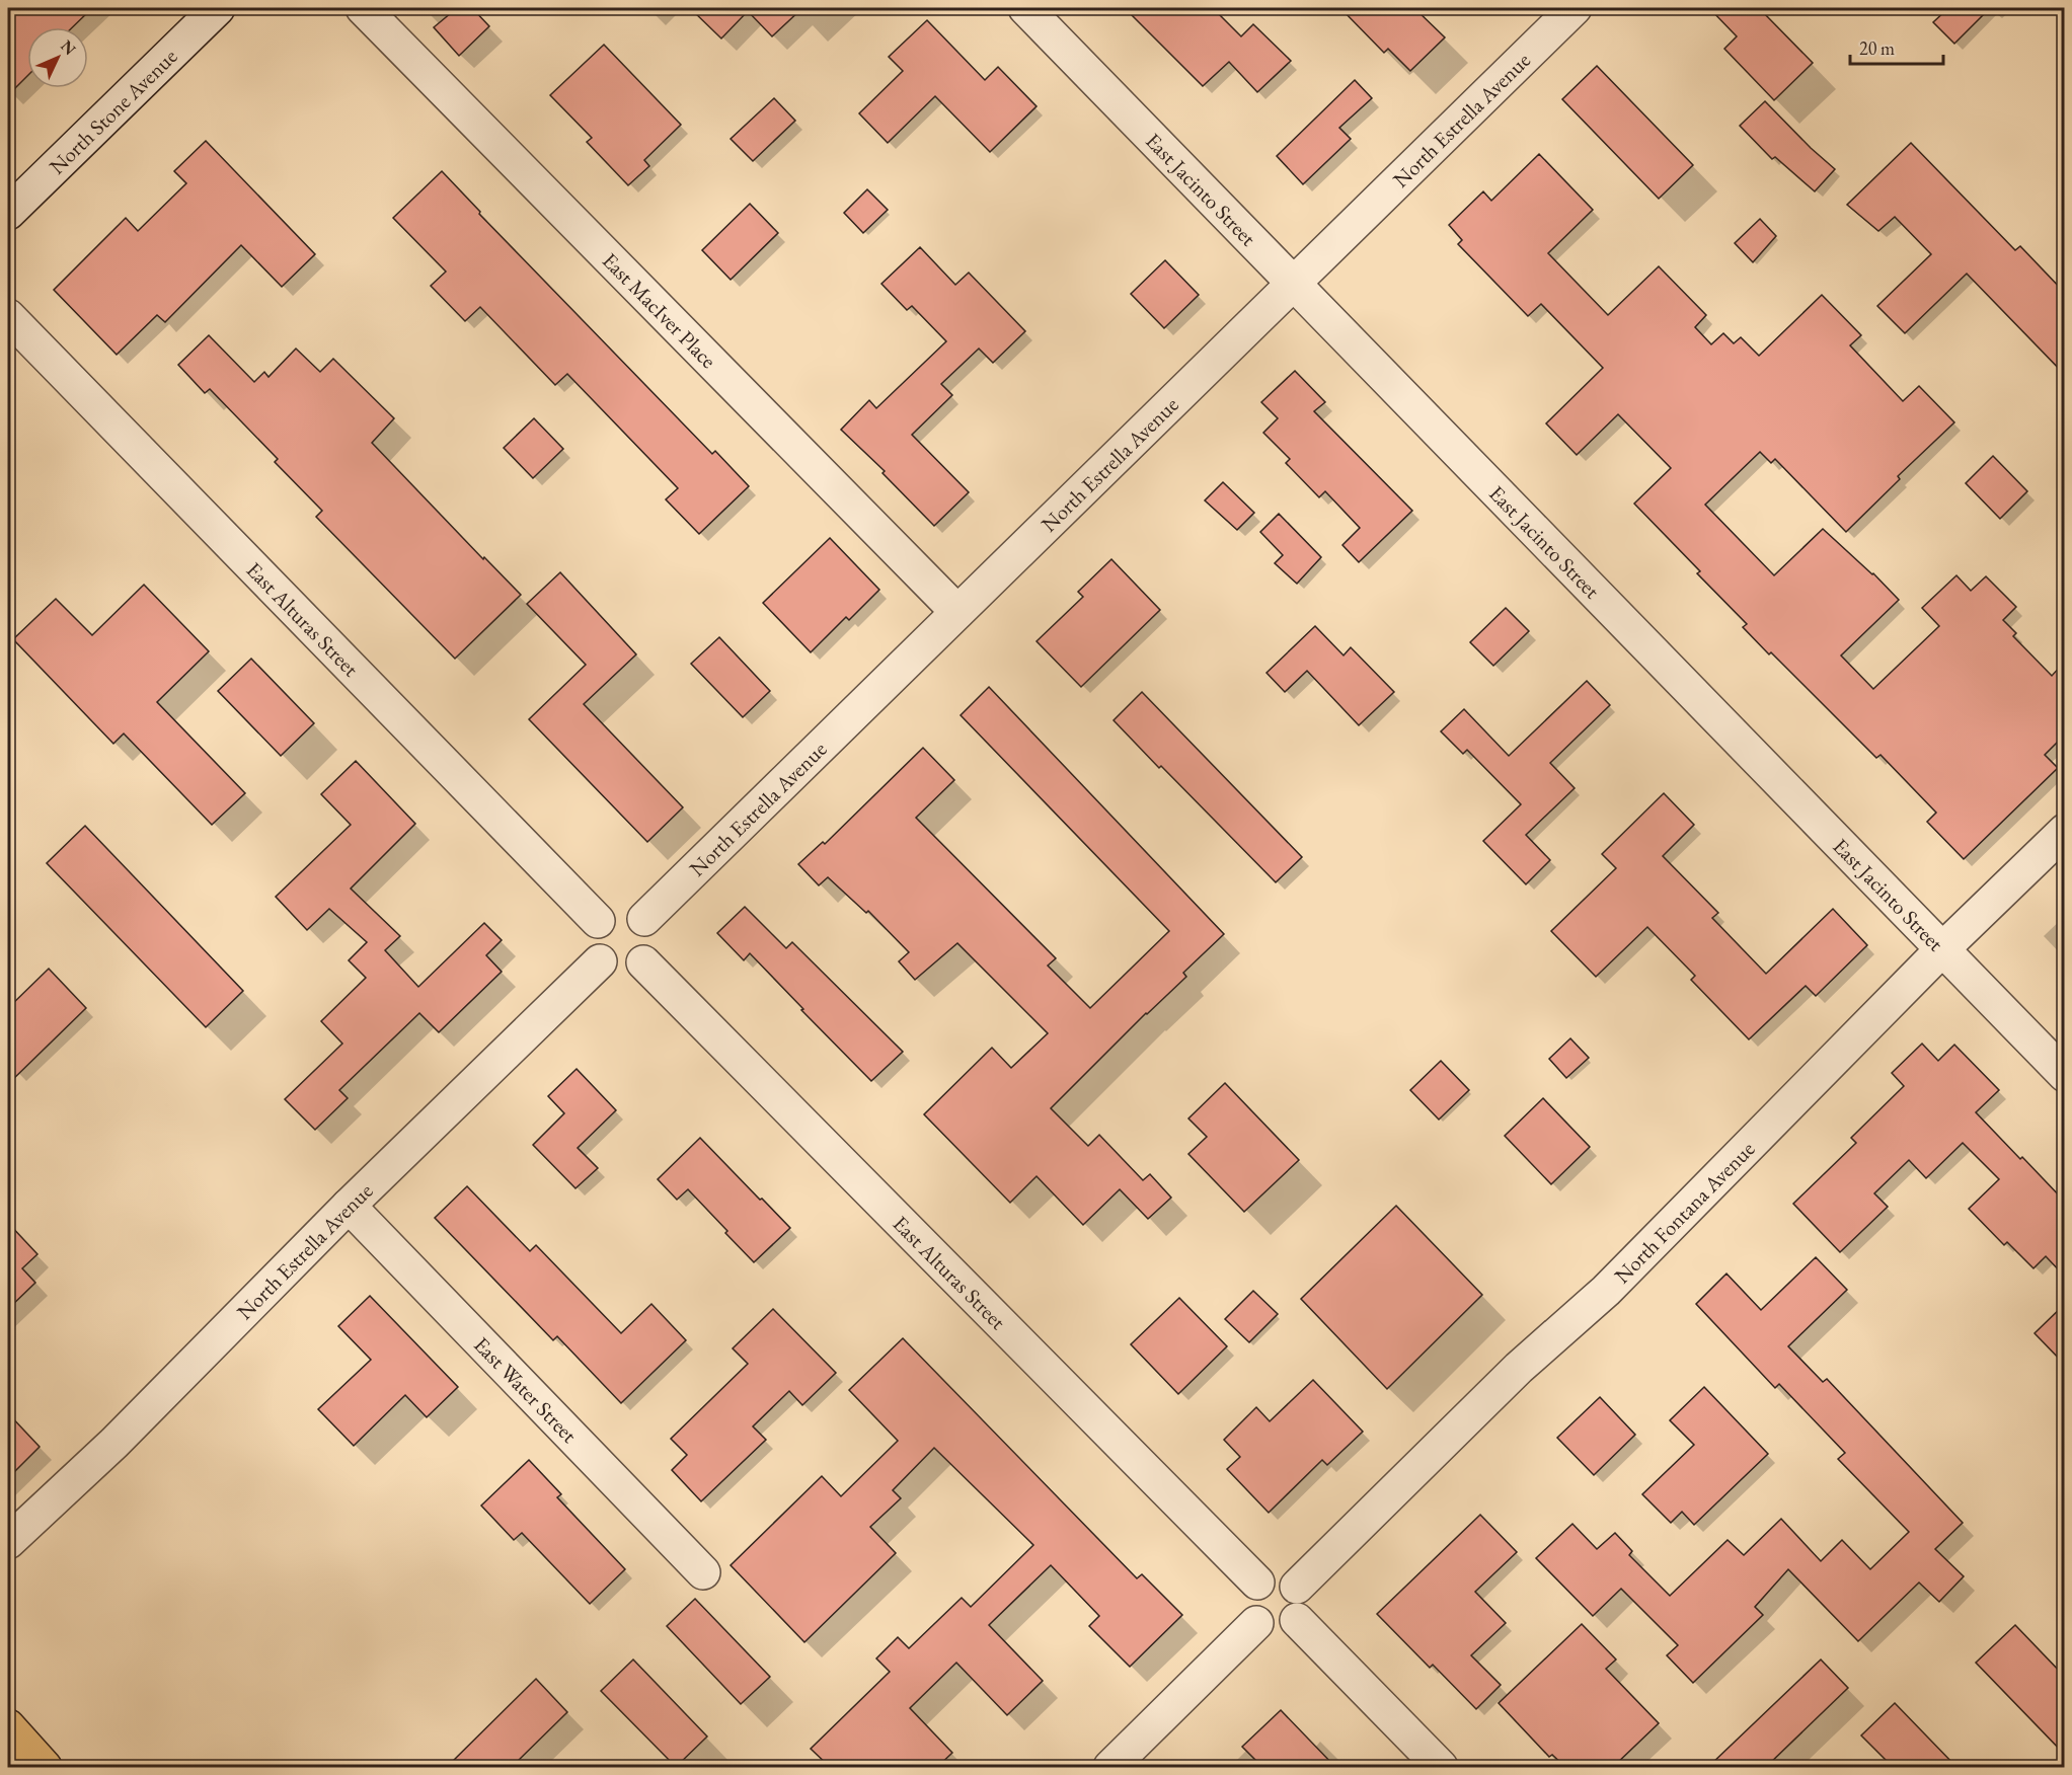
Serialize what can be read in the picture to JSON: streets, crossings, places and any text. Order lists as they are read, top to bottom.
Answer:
{
  "streets": {
    "street": [
      "North Stone Avenue",
      "North Estrella Avenue",
      "East Jacinto Street",
      "East MacIver Place",
      "East Alturas Street",
      "North Fontana Avenue",
      "East Water Street"
    ]
  },
  "crossings": [
    ["North Estrella Avenue", "East Jacinto Street"],
    ["North Estrella Avenue", "East MacIver Place"],
    ["North Estrella Avenue", "East Alturas Street"],
    ["North Estrella Avenue", "East Water Street"],
    ["East Jacinto Street", "North Fontana Avenue"],
    ["East Alturas Street", "North Fontana Avenue"]
  ],
  "scale_bar": "20 m",
  "north": "top right"
}
